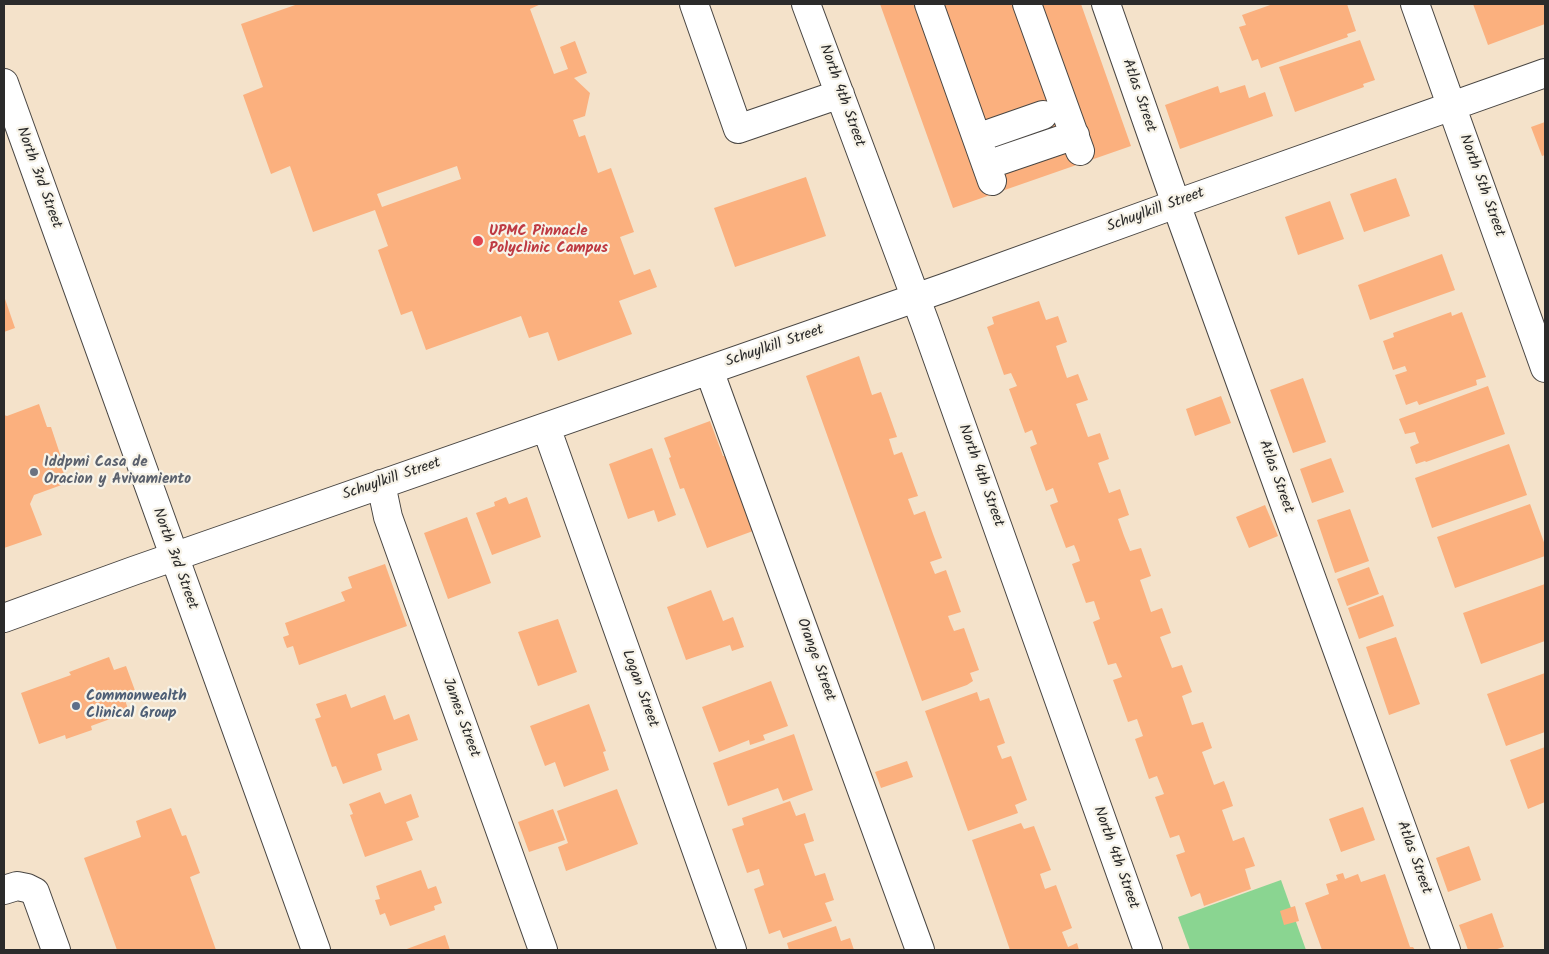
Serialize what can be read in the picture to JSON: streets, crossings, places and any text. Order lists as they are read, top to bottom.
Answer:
{
  "streets": {
    "street": [
      "North 4th Street",
      "Atlas Street",
      "North 3rd Street",
      "North 5th Street",
      "Schuylkill Street",
      "Orange Street",
      "Logan Street",
      "James Street"
    ]
  },
  "crossings": [
    ["North 4th Street", "Schuylkill Street"],
    ["Atlas Street", "Schuylkill Street"],
    ["North 3rd Street", "Schuylkill Street"],
    ["North 5th Street", "Schuylkill Street"],
    ["Schuylkill Street", "Orange Street"],
    ["Schuylkill Street", "Logan Street"],
    ["Schuylkill Street", "James Street"]
  ],
  "places": ["UPMC Pinnacle Polyclinic Campus", "Iddpmi Casa de Oracion y Avivamiento", "Commonwealth Clinical Group"]
}
